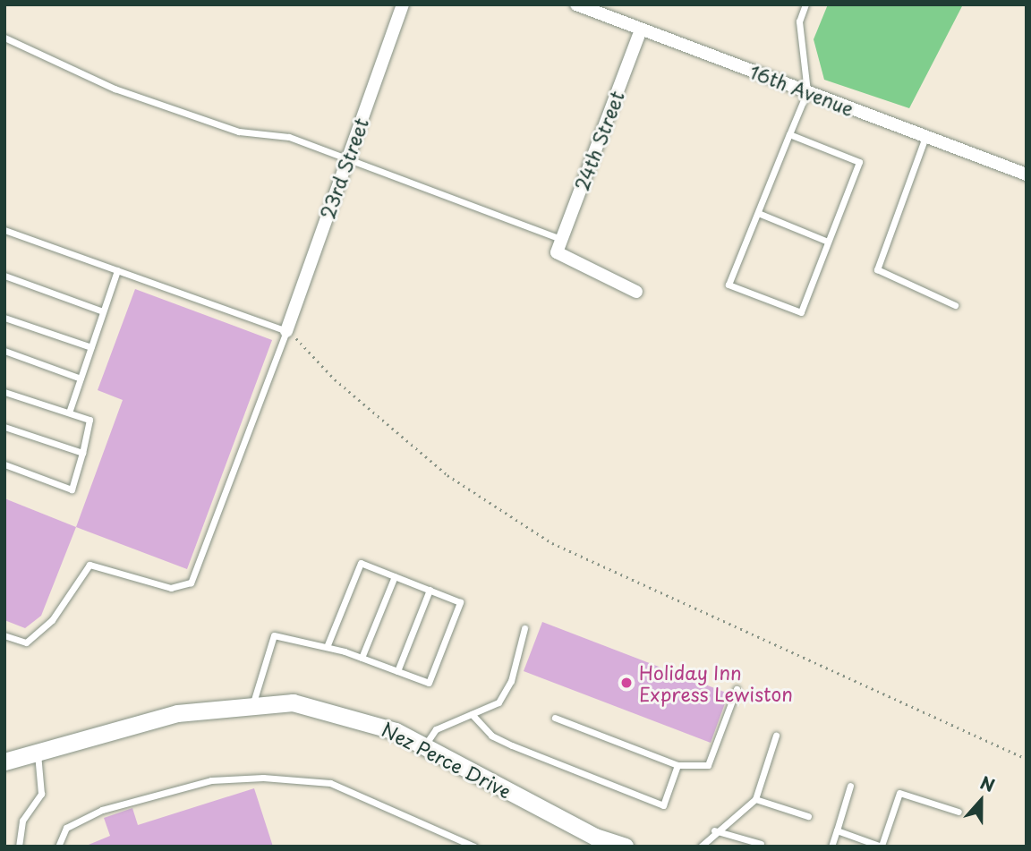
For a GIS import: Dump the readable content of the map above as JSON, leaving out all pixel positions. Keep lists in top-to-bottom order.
{
  "streets": {
    "street": [
      "16th Avenue",
      "24th Street",
      "23rd Street",
      "Nez Perce Drive"
    ]
  },
  "crossings": [
    ["16th Avenue", "24th Street"]
  ],
  "places": ["Holiday Inn Express Lewiston"],
  "north": "top"
}
